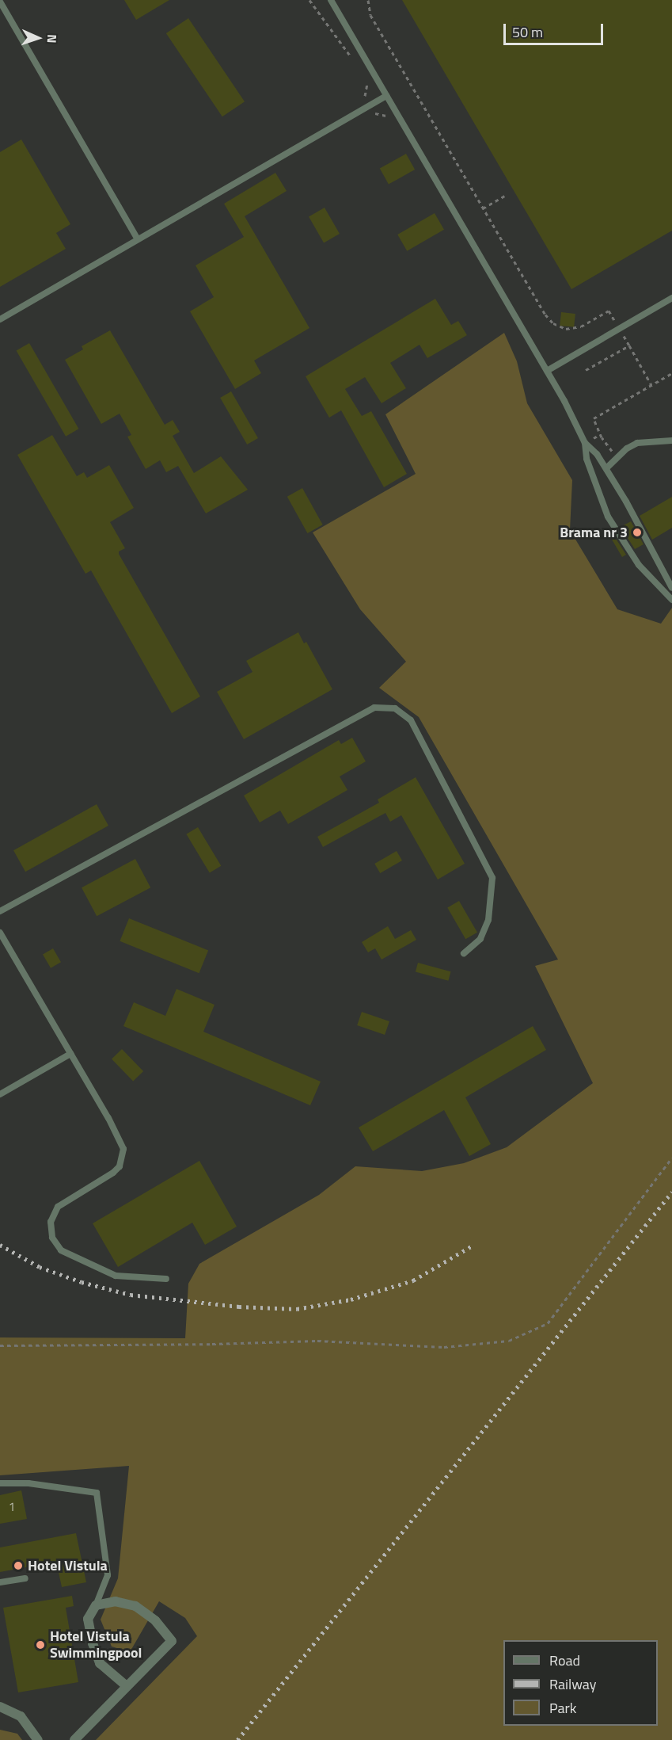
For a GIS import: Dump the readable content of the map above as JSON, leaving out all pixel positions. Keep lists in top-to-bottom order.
{
  "places": ["Brama nr 3", "Hotel Vistula", "Hotel Vistula Swimmingpool"],
  "house_numbers": ["1"],
  "legend": ["Road", "Railway", "Park"],
  "scale_bar": "50 m",
  "north": "right"
}
